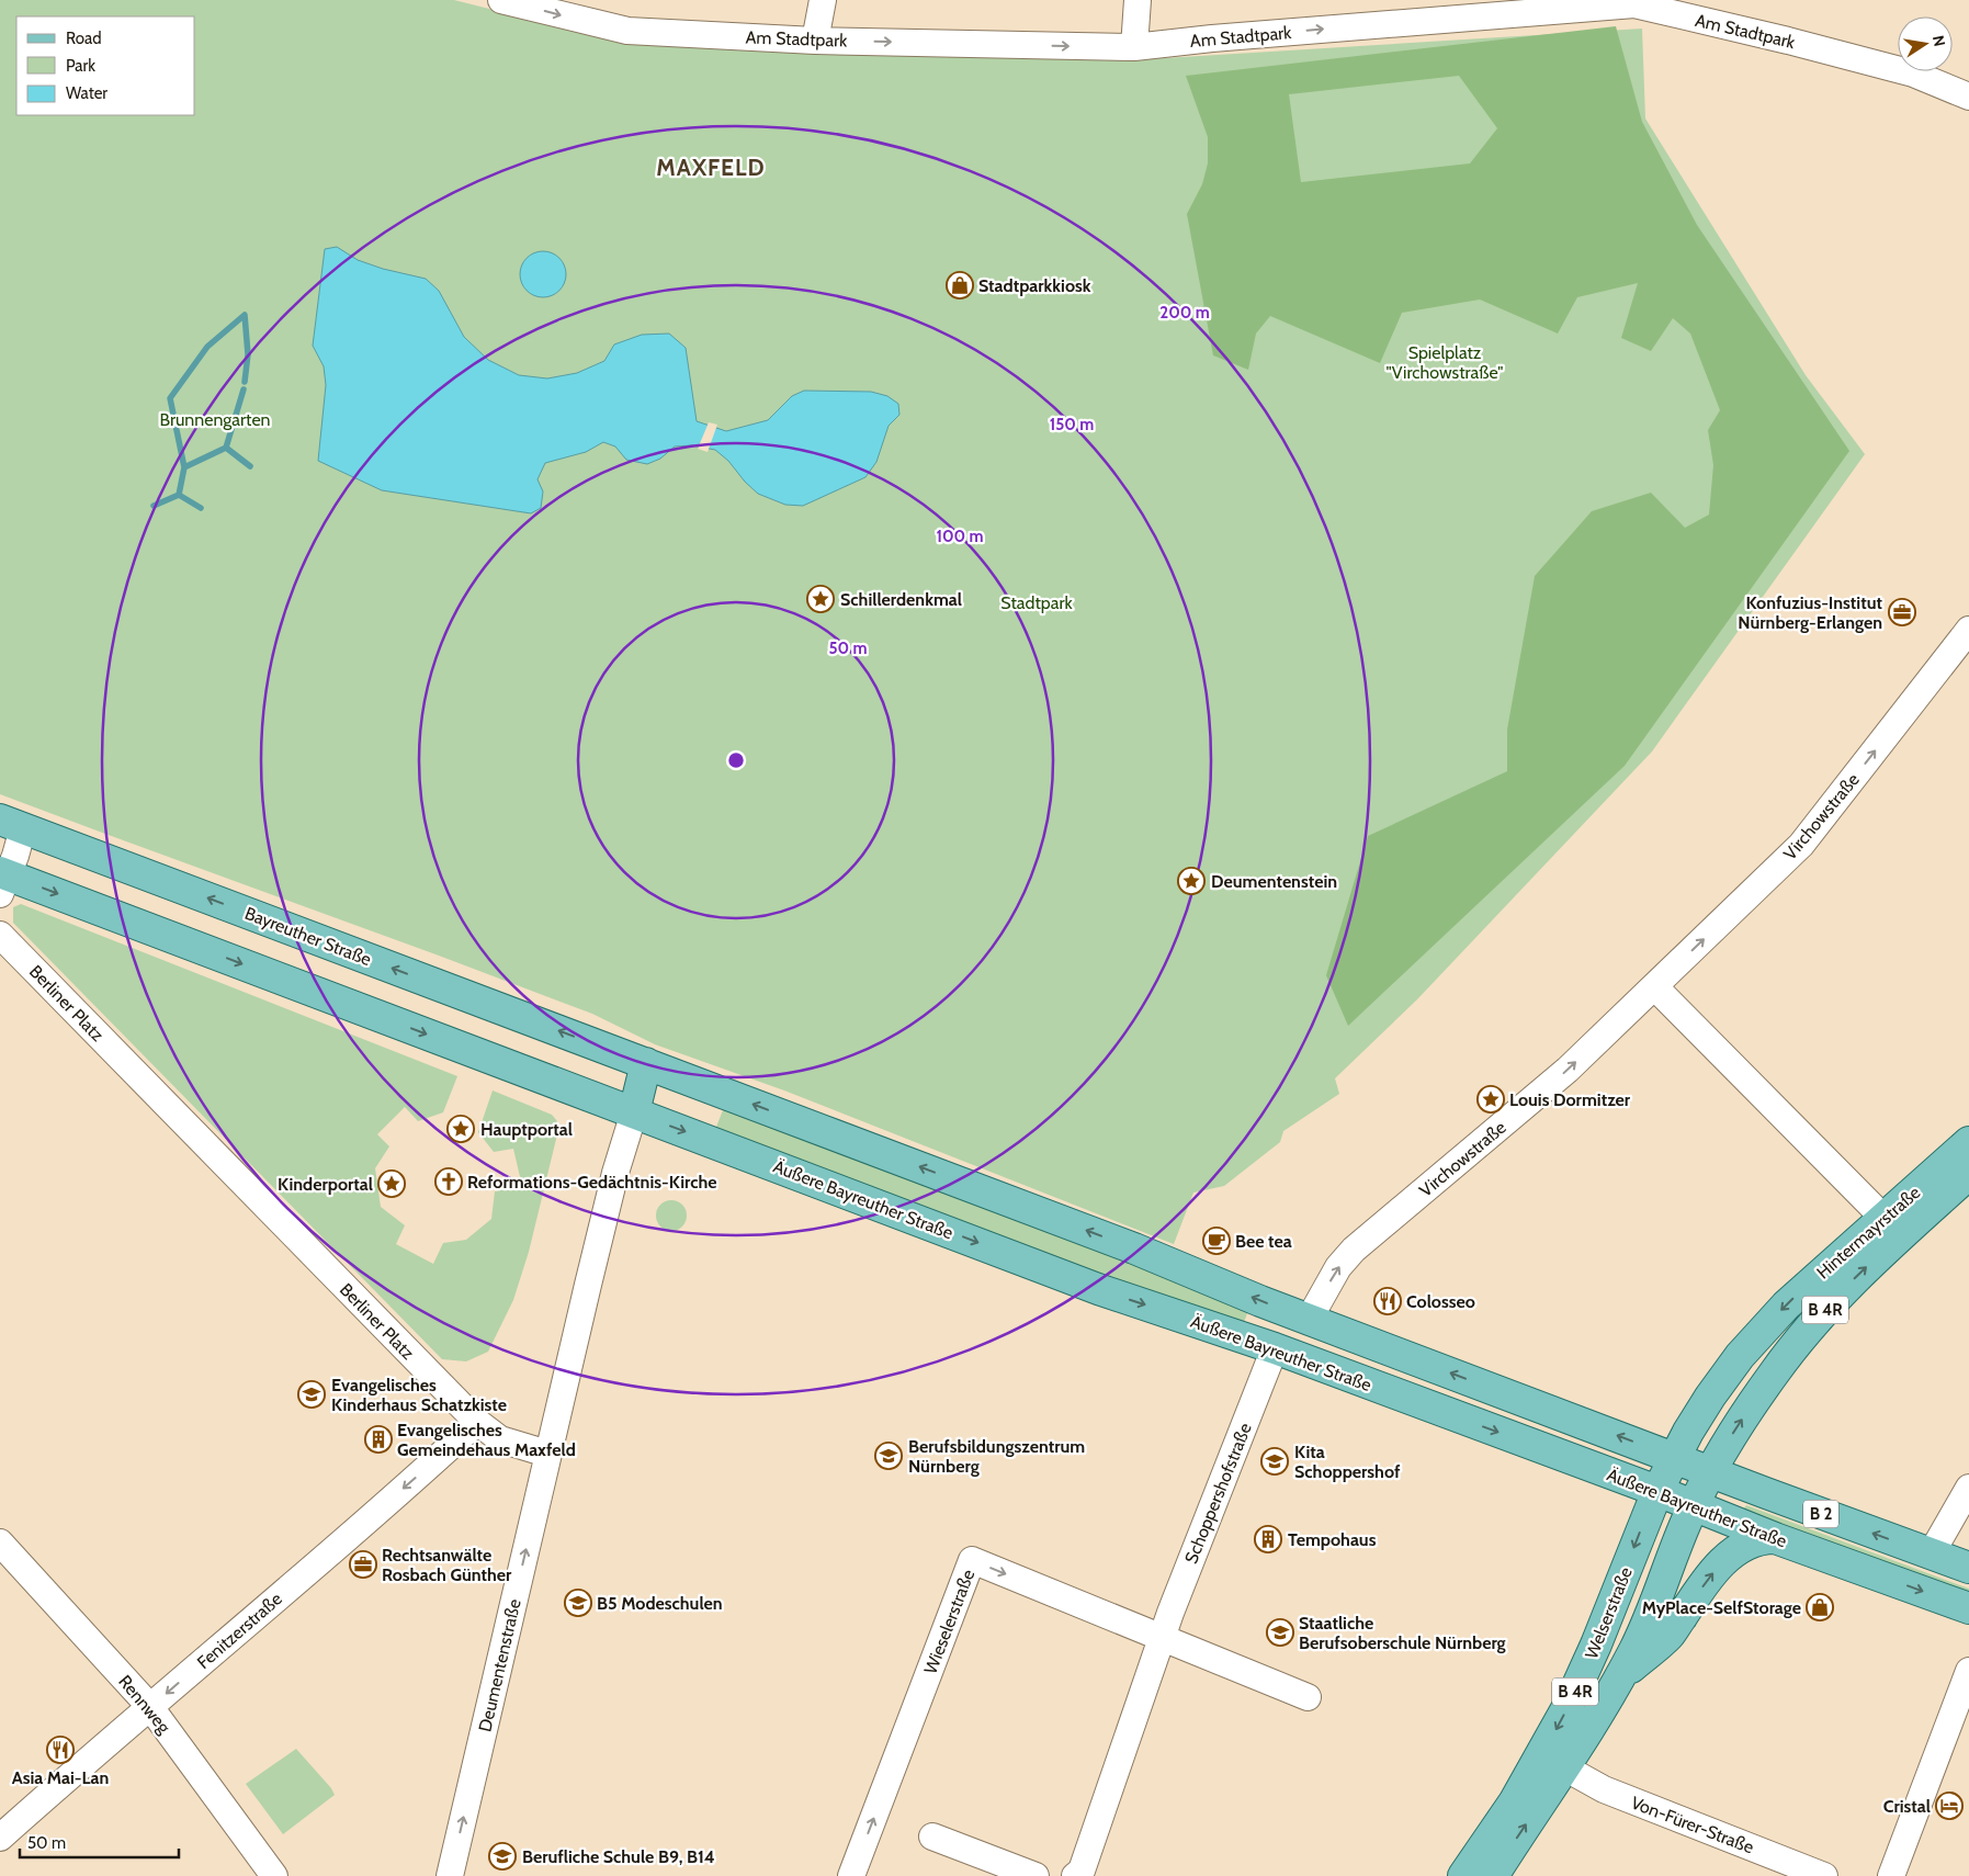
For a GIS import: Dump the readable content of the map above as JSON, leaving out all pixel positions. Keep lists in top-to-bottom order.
{
  "streets": {
    "main road": [
      "Bayreuther Straße",
      "Äußere Bayreuther Straße",
      "Hintermayrstraße",
      "B 4R",
      "B 2",
      "Welserstraße"
    ],
    "street": [
      "Am Stadtpark",
      "Virchowstraße",
      "Berliner Platz",
      "Schoppershofstraße",
      "Wieselerstraße",
      "Fenitzerstraße",
      "Deumentenstraße",
      "Rennweg",
      "Von-Fürer-Straße"
    ]
  },
  "crossings": [
    ["Berliner Platz", "Fenitzerstraße"],
    ["Berliner Platz", "Deumentenstraße"],
    ["Äußere Bayreuther Straße", "Hintermayrstraße"],
    ["Äußere Bayreuther Straße", "Schoppershofstraße"],
    ["Äußere Bayreuther Straße", "Welserstraße"],
    ["Hintermayrstraße", "B 2"],
    ["Hintermayrstraße", "Welserstraße"],
    ["Schoppershofstraße", "Wieselerstraße"],
    ["B 2", "Welserstraße"],
    ["Welserstraße", "Von-Fürer-Straße"],
    ["Fenitzerstraße", "Rennweg"]
  ],
  "one_way": [
    "Am Stadtpark",
    "Virchowstraße",
    "Bayreuther Straße",
    "Fenitzerstraße",
    "Deumentenstraße"
  ],
  "districts": ["MAXFELD"],
  "parks": ["Spielplatz \"Virchowstraße\"", "Brunnengarten", "Stadtpark"],
  "places": {
    "shop": ["Stadtparkkiosk", "MyPlace-SelfStorage"],
    "place": [
      "Schillerdenkmal",
      "Deumentenstein",
      "Louis Dormitzer",
      "Hauptportal",
      "Kinderportal"
    ],
    "office": ["Konfuzius-Institut Nürnberg-Erlangen", "Rechtsanwälte Rosbach Günther"],
    "church": ["Reformations-Gedächtnis-Kirche"],
    "cafe": ["Bee tea"],
    "restaurant": ["Colosseo", "Asia Mai-Lan"],
    "school or university": [
      "Evangelisches Kinderhaus Schatzkiste",
      "Berufsbildungszentrum Nürnberg",
      "Kita Schoppershof",
      "B5 Modeschulen",
      "Staatliche Berufsoberschule Nürnberg",
      "Berufliche Schule B9, B14"
    ],
    "building": ["Evangelisches Gemeindehaus Maxfeld", "Tempohaus"],
    "hotel": ["Cristal"]
  },
  "legend": ["Road", "Park", "Water"],
  "scale_bar": "50 m",
  "north": "right",
  "rings": [
    "200 m",
    "150 m",
    "100 m",
    "50 m"
  ]
}
